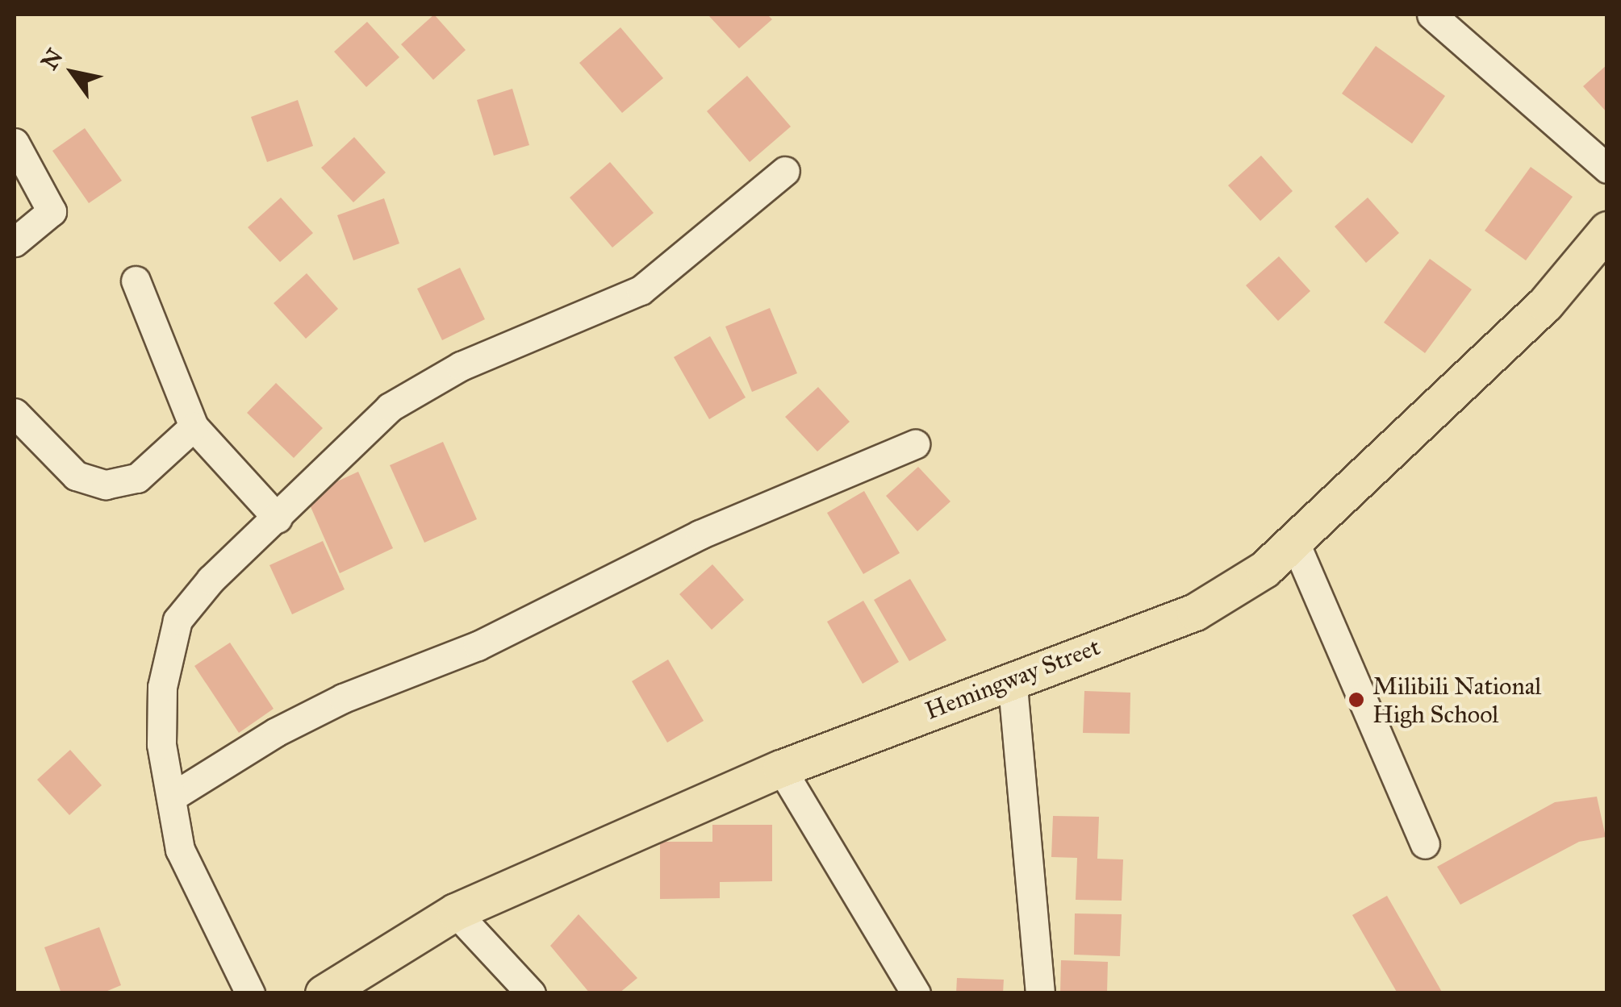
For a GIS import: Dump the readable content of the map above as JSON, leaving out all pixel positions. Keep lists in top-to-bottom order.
{
  "streets": {
    "main road": ["Hemingway Street"]
  },
  "places": ["Milibili National High School"],
  "north": "top left"
}
